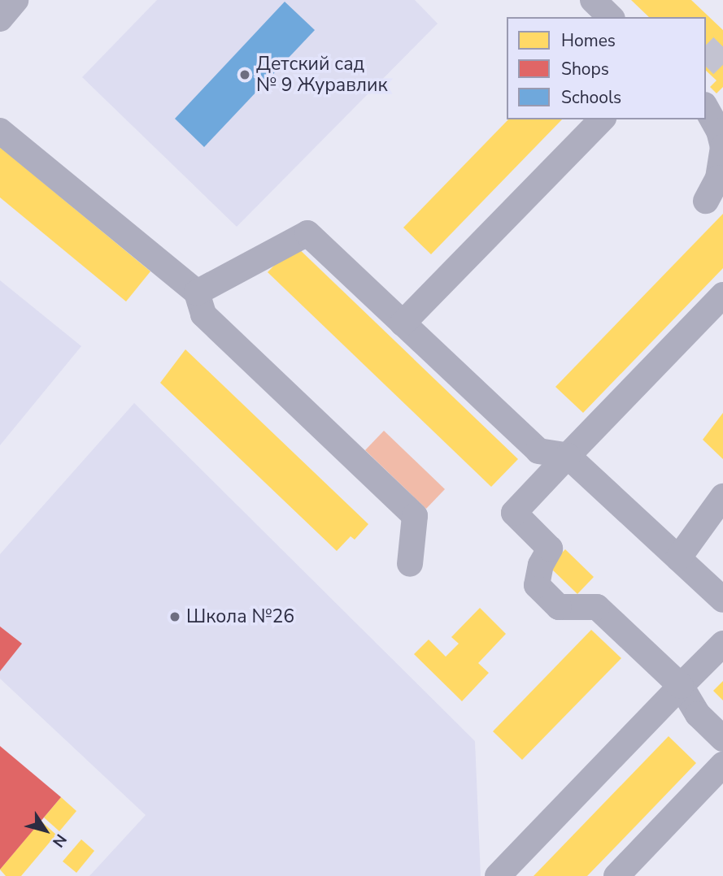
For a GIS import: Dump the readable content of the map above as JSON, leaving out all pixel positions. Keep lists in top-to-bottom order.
{
  "places": ["Детский сад № 9 Журавлик", "Школа №26"],
  "legend": ["Homes", "Shops", "Schools"],
  "north": "bottom right"
}
